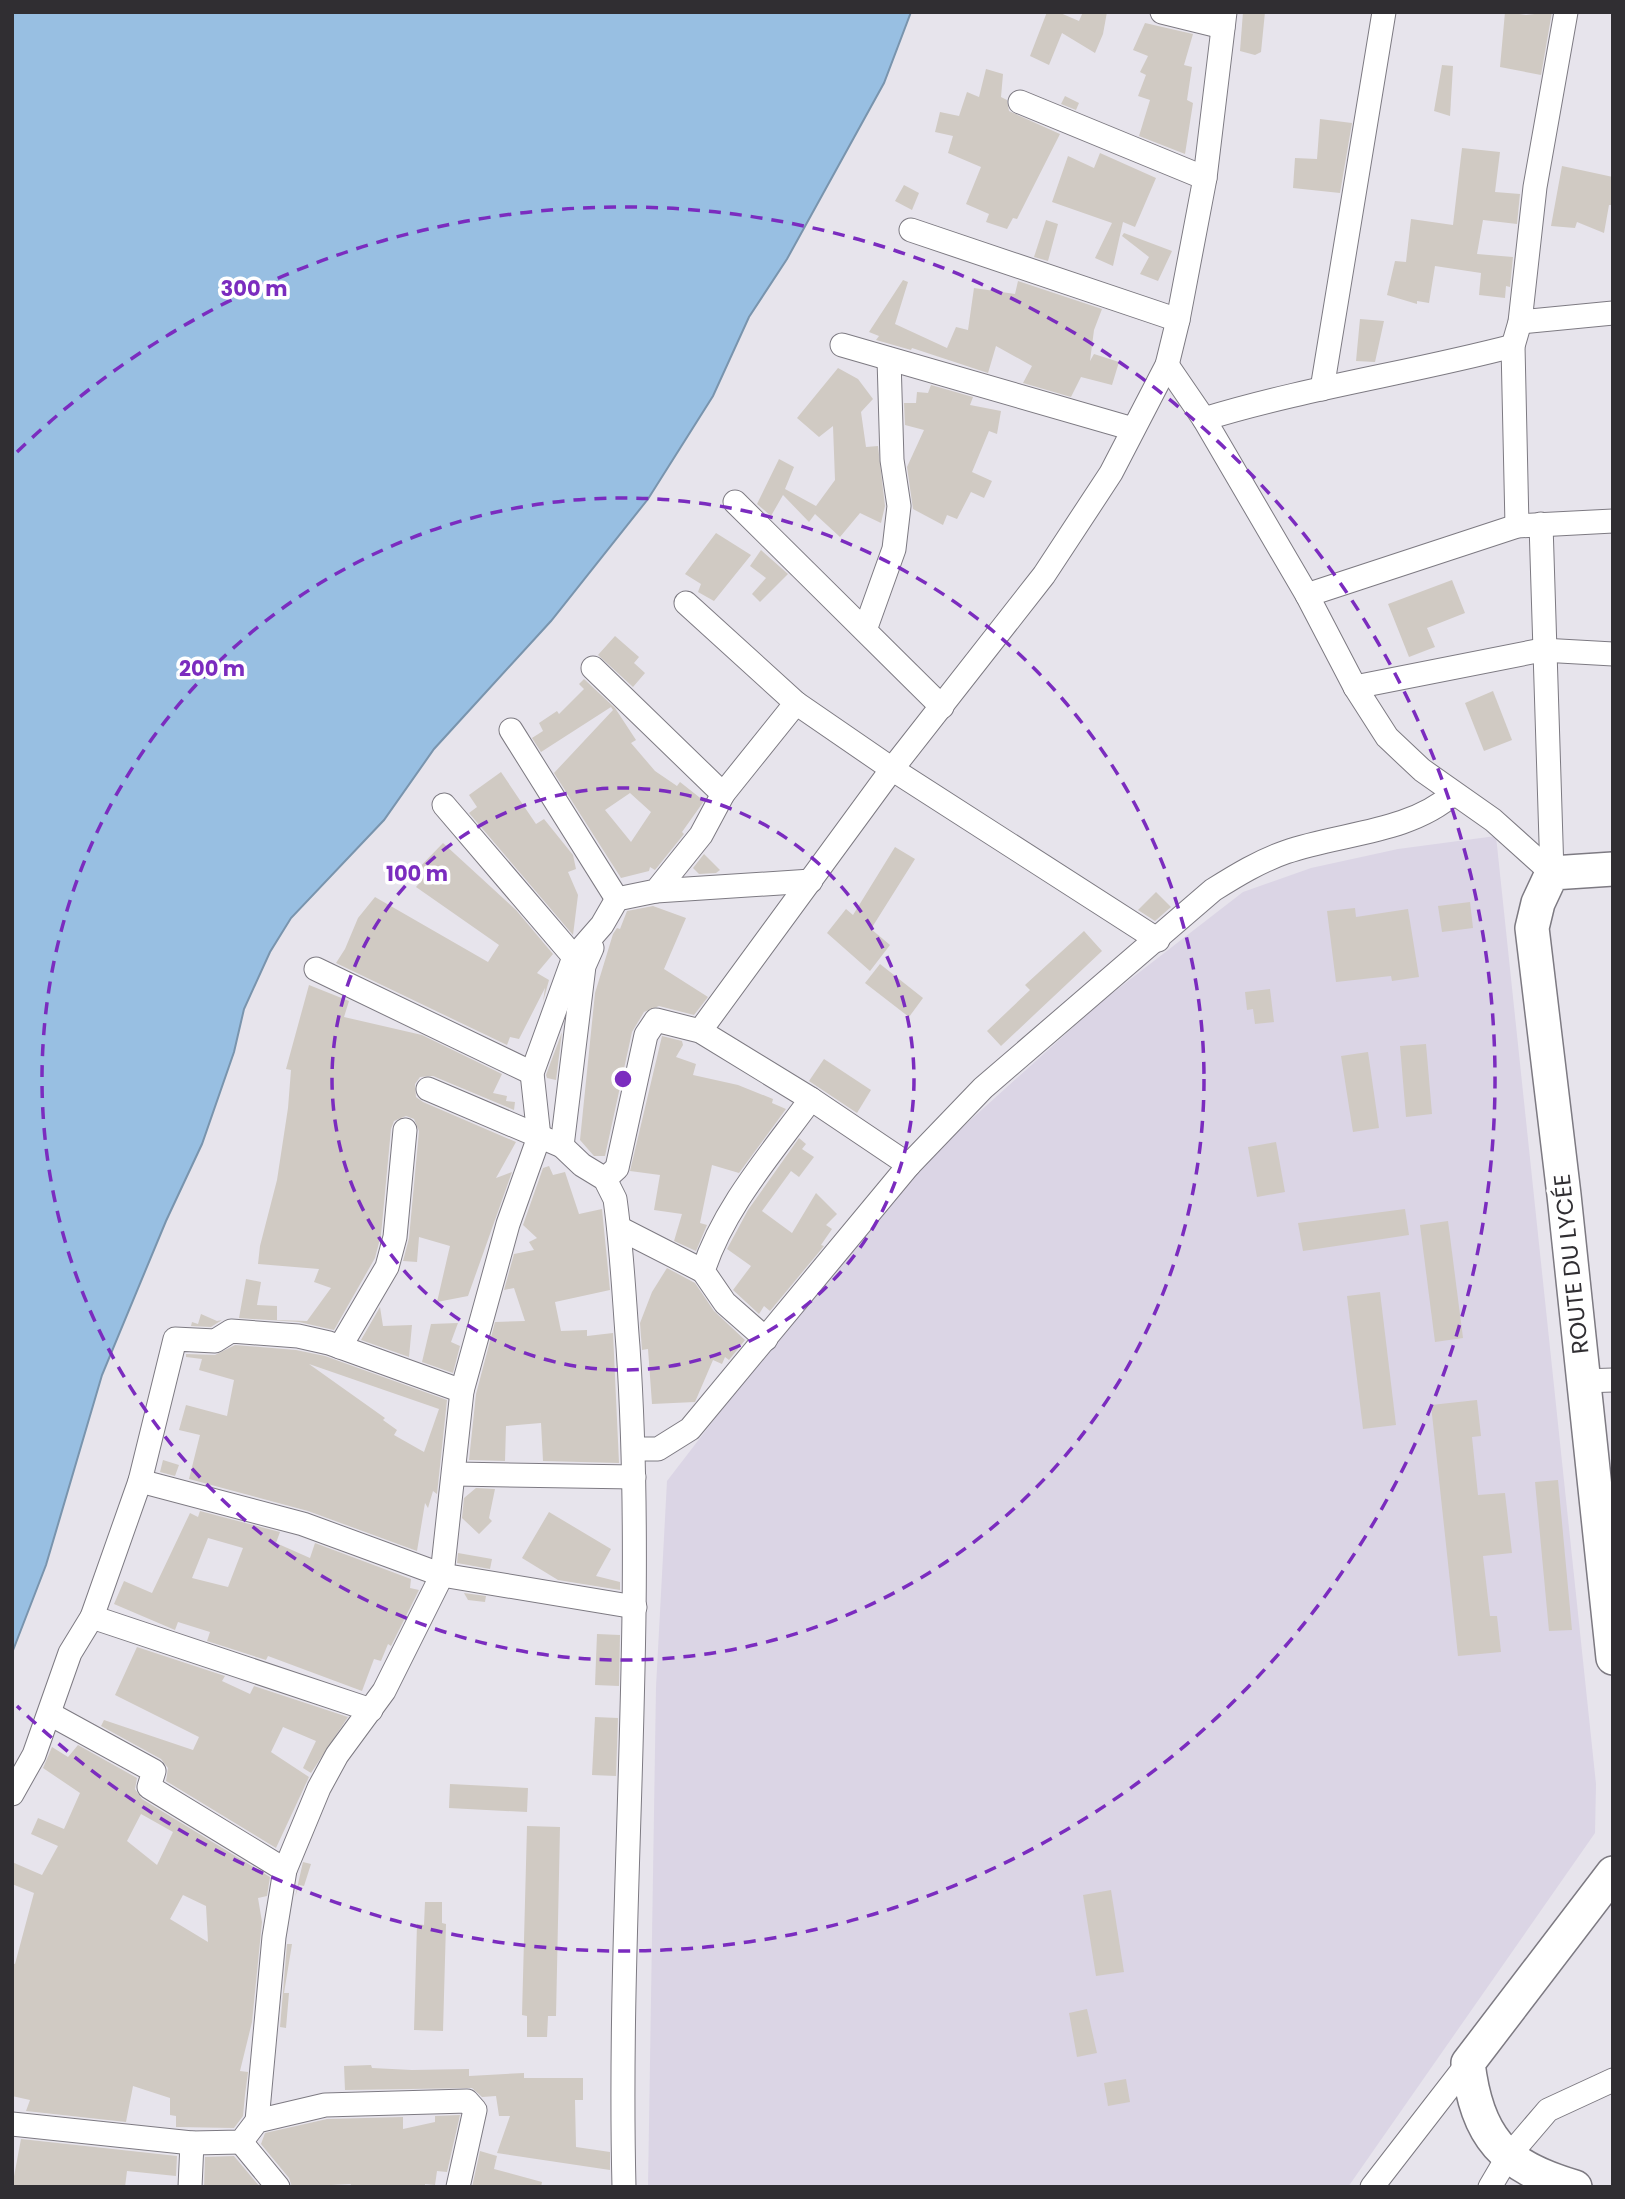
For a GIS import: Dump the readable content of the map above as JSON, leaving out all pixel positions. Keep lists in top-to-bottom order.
{
  "streets": {
    "main road": ["ROUTE DU LYCÉE"]
  },
  "rings": ["300 m", "200 m", "100 m"]
}
